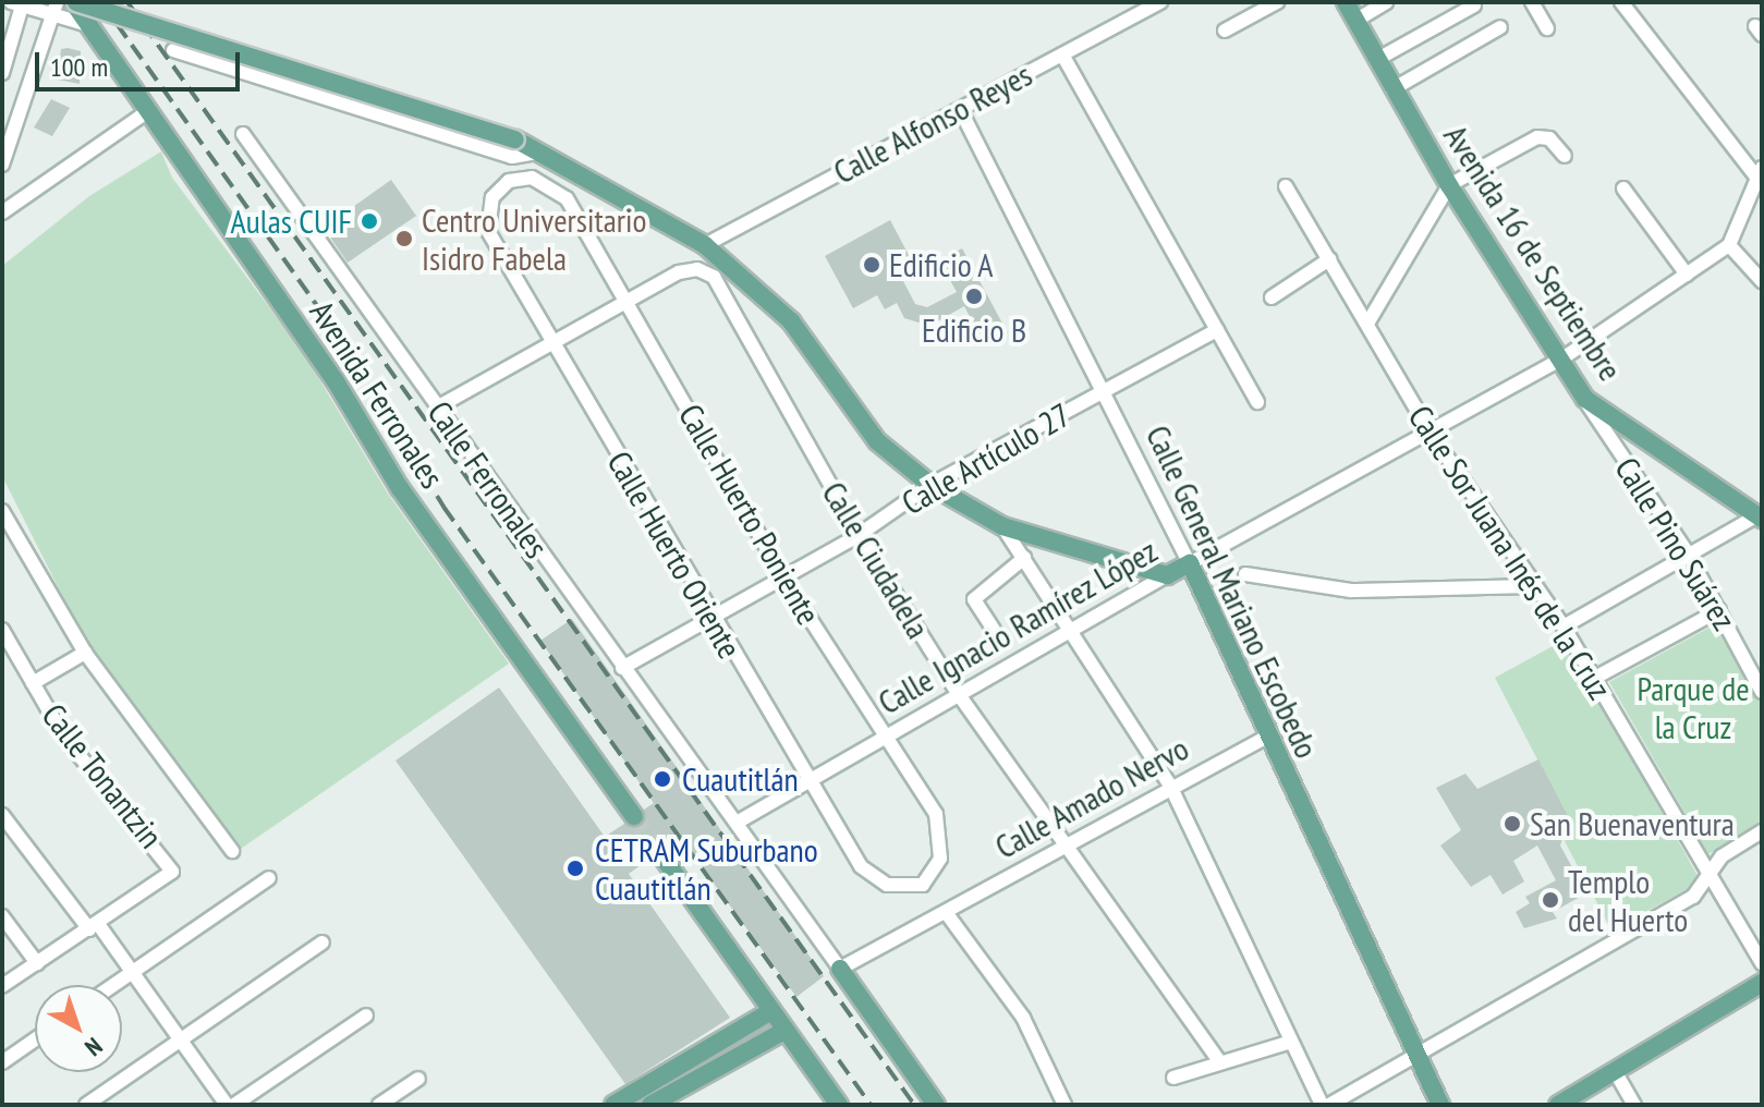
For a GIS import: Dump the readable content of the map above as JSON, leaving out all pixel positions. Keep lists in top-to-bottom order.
{
  "streets": {
    "main road": [
      "Avenida 16 de Septiembre",
      "Avenida Ferronales",
      "Calle General Mariano Escobedo",
      "Calle Ignacio Ramírez López"
    ],
    "street": [
      "Calle Alfonso Reyes",
      "Calle Artículo 27",
      "Calle Ferronales",
      "Calle Huerto Poniente",
      "Calle Pino Suárez",
      "Calle Sor Juana Inés de la Cruz",
      "Calle Huerto Oriente",
      "Calle Ciudadela",
      "Calle Tonantzin",
      "Calle Amado Nervo"
    ]
  },
  "crossings": [
    ["Calle Alfonso Reyes", "Calle General Mariano Escobedo"],
    ["Avenida 16 de Septiembre", "Calle Pino Suárez"],
    ["Avenida 16 de Septiembre", "Calle Ignacio Ramírez López"],
    ["Calle Artículo 27", "Calle Ferronales"],
    ["Calle Artículo 27", "Calle Huerto Poniente"],
    ["Calle Artículo 27", "Calle Huerto Oriente"],
    ["Calle Artículo 27", "Calle Ciudadela"],
    ["Calle Artículo 27", "Calle General Mariano Escobedo"],
    ["Calle Ferronales", "Calle Ignacio Ramírez López"],
    ["Calle Huerto Poniente", "Calle Huerto Oriente"],
    ["Calle Huerto Poniente", "Calle Ciudadela"],
    ["Calle Huerto Poniente", "Calle Ignacio Ramírez López"],
    ["Calle Sor Juana Inés de la Cruz", "Calle Ignacio Ramírez López"],
    ["Calle Huerto Oriente", "Calle Ignacio Ramírez López"],
    ["Calle Ciudadela", "Calle Ignacio Ramírez López"],
    ["Calle Ciudadela", "Calle Amado Nervo"],
    ["Calle General Mariano Escobedo", "Calle Ignacio Ramírez López"],
    ["Calle General Mariano Escobedo", "Calle Amado Nervo"]
  ],
  "parks": ["Parque de la Cruz"],
  "places": [
    "Aulas CUIF",
    "Centro Universitario Isidro Fabela",
    "Edificio A",
    "Edificio B",
    "Cuautitlán",
    "San Buenaventura",
    "CETRAM Suburbano Cuautitlán",
    "Templo del Huerto"
  ],
  "scale_bar": "100 m",
  "north": "bottom right"
}
